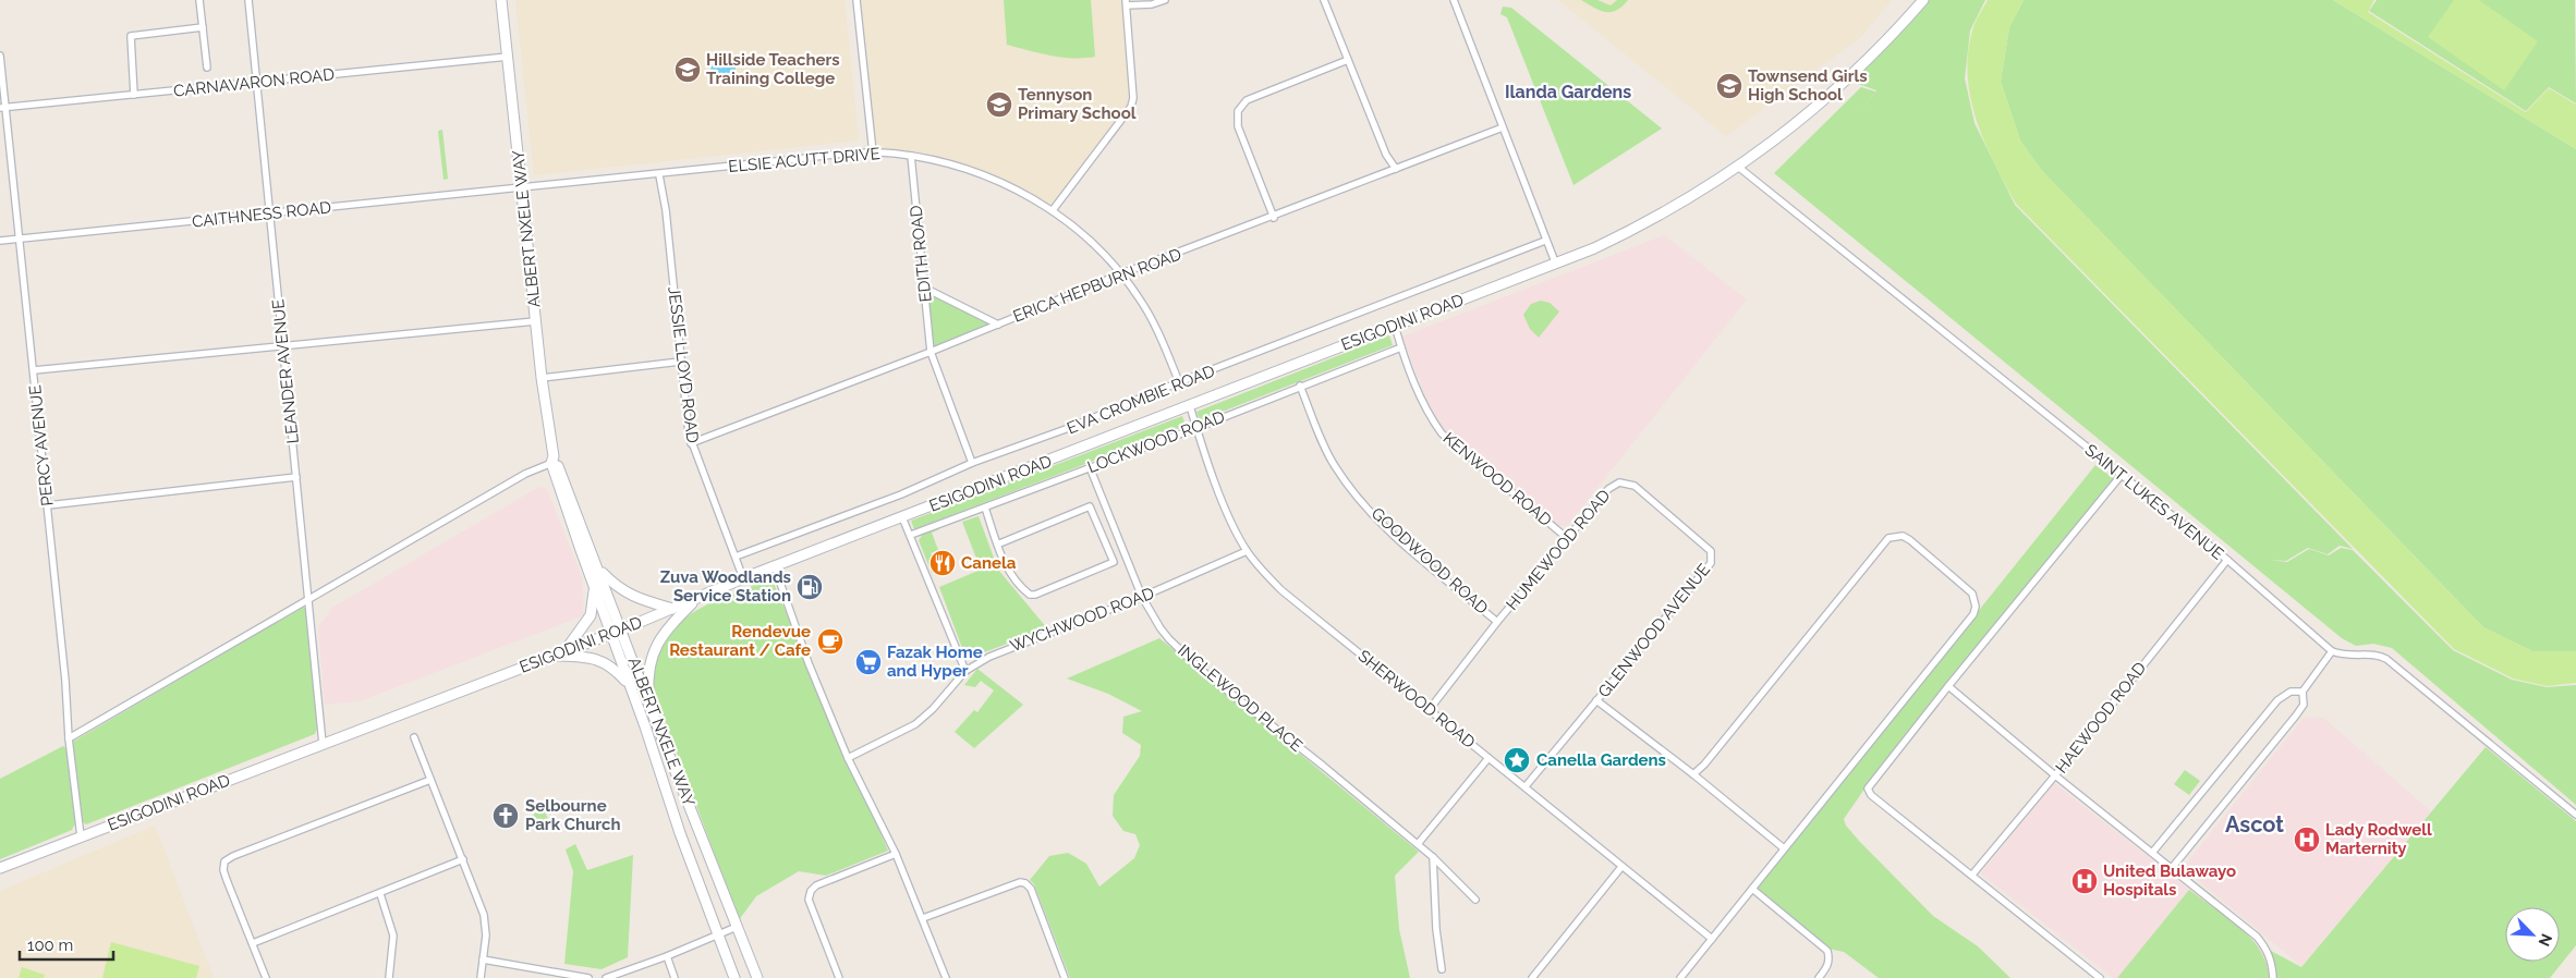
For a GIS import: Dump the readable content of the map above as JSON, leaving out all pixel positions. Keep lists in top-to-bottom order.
{
  "streets": {
    "main road": ["ALBERT NXELE WAY", "ESIGODINI ROAD"],
    "street": [
      "CARNAVARON ROAD",
      "ELSIE ACUTT DRIVE",
      "CAITHNESS ROAD",
      "EDITH ROAD",
      "ERICA HEPBURN ROAD",
      "JESSIE LLOYD ROAD",
      "LEANDER AVENUE",
      "EVA CROMBIE ROAD",
      "LOCKWOOD ROAD",
      "PERCY AVENUE",
      "KENWOOD ROAD",
      "SAINT LUKES AVENUE",
      "HUMEWOOD ROAD",
      "GOODWOOD ROAD",
      "WYCHWOOD ROAD",
      "GLENWOOD AVENUE",
      "INGLEWOOD PLACE",
      "SHERWOOD ROAD",
      "HAEWOOD ROAD"
    ]
  },
  "crossings": [
    ["CARNAVARON ROAD", "ALBERT NXELE WAY"],
    ["CARNAVARON ROAD", "LEANDER AVENUE"],
    ["CARNAVARON ROAD", "PERCY AVENUE"],
    ["ELSIE ACUTT DRIVE", "CAITHNESS ROAD"],
    ["ELSIE ACUTT DRIVE", "ALBERT NXELE WAY"],
    ["ELSIE ACUTT DRIVE", "EDITH ROAD"],
    ["ELSIE ACUTT DRIVE", "ERICA HEPBURN ROAD"],
    ["ELSIE ACUTT DRIVE", "JESSIE LLOYD ROAD"],
    ["ELSIE ACUTT DRIVE", "EVA CROMBIE ROAD"],
    ["CAITHNESS ROAD", "ALBERT NXELE WAY"],
    ["CAITHNESS ROAD", "LEANDER AVENUE"],
    ["CAITHNESS ROAD", "PERCY AVENUE"],
    ["ALBERT NXELE WAY", "ESIGODINI ROAD"],
    ["EDITH ROAD", "ERICA HEPBURN ROAD"],
    ["EDITH ROAD", "EVA CROMBIE ROAD"],
    ["ERICA HEPBURN ROAD", "JESSIE LLOYD ROAD"],
    ["ESIGODINI ROAD", "JESSIE LLOYD ROAD"],
    ["ESIGODINI ROAD", "LEANDER AVENUE"],
    ["ESIGODINI ROAD", "PERCY AVENUE"],
    ["ESIGODINI ROAD", "KENWOOD ROAD"],
    ["ESIGODINI ROAD", "SAINT LUKES AVENUE"],
    ["ESIGODINI ROAD", "SHERWOOD ROAD"],
    ["JESSIE LLOYD ROAD", "EVA CROMBIE ROAD"],
    ["LOCKWOOD ROAD", "KENWOOD ROAD"],
    ["LOCKWOOD ROAD", "GOODWOOD ROAD"],
    ["LOCKWOOD ROAD", "INGLEWOOD PLACE"],
    ["LOCKWOOD ROAD", "SHERWOOD ROAD"],
    ["KENWOOD ROAD", "HUMEWOOD ROAD"],
    ["SAINT LUKES AVENUE", "HAEWOOD ROAD"],
    ["HUMEWOOD ROAD", "GOODWOOD ROAD"],
    ["HUMEWOOD ROAD", "GLENWOOD AVENUE"],
    ["HUMEWOOD ROAD", "SHERWOOD ROAD"],
    ["WYCHWOOD ROAD", "INGLEWOOD PLACE"],
    ["WYCHWOOD ROAD", "SHERWOOD ROAD"],
    ["GLENWOOD AVENUE", "SHERWOOD ROAD"]
  ],
  "districts": ["Ilanda Gardens", "Ascot"],
  "places": {
    "school or university": ["Hillside Teachers Training College", "Townsend Girls High School", "Tennyson Primary School"],
    "restaurant": ["Canela"],
    "fuel station": ["Zuva Woodlands Service Station"],
    "cafe": ["Rendevue Restaurant / Cafe"],
    "supermarket": ["Fazak Home and Hyper"],
    "place": ["Canella Gardens"],
    "church": ["Selbourne Park Church"],
    "hospital": ["Lady Rodwell Marternity", "United Bulawayo Hospitals"]
  },
  "scale_bar": "100 m",
  "north": "bottom right"
}
